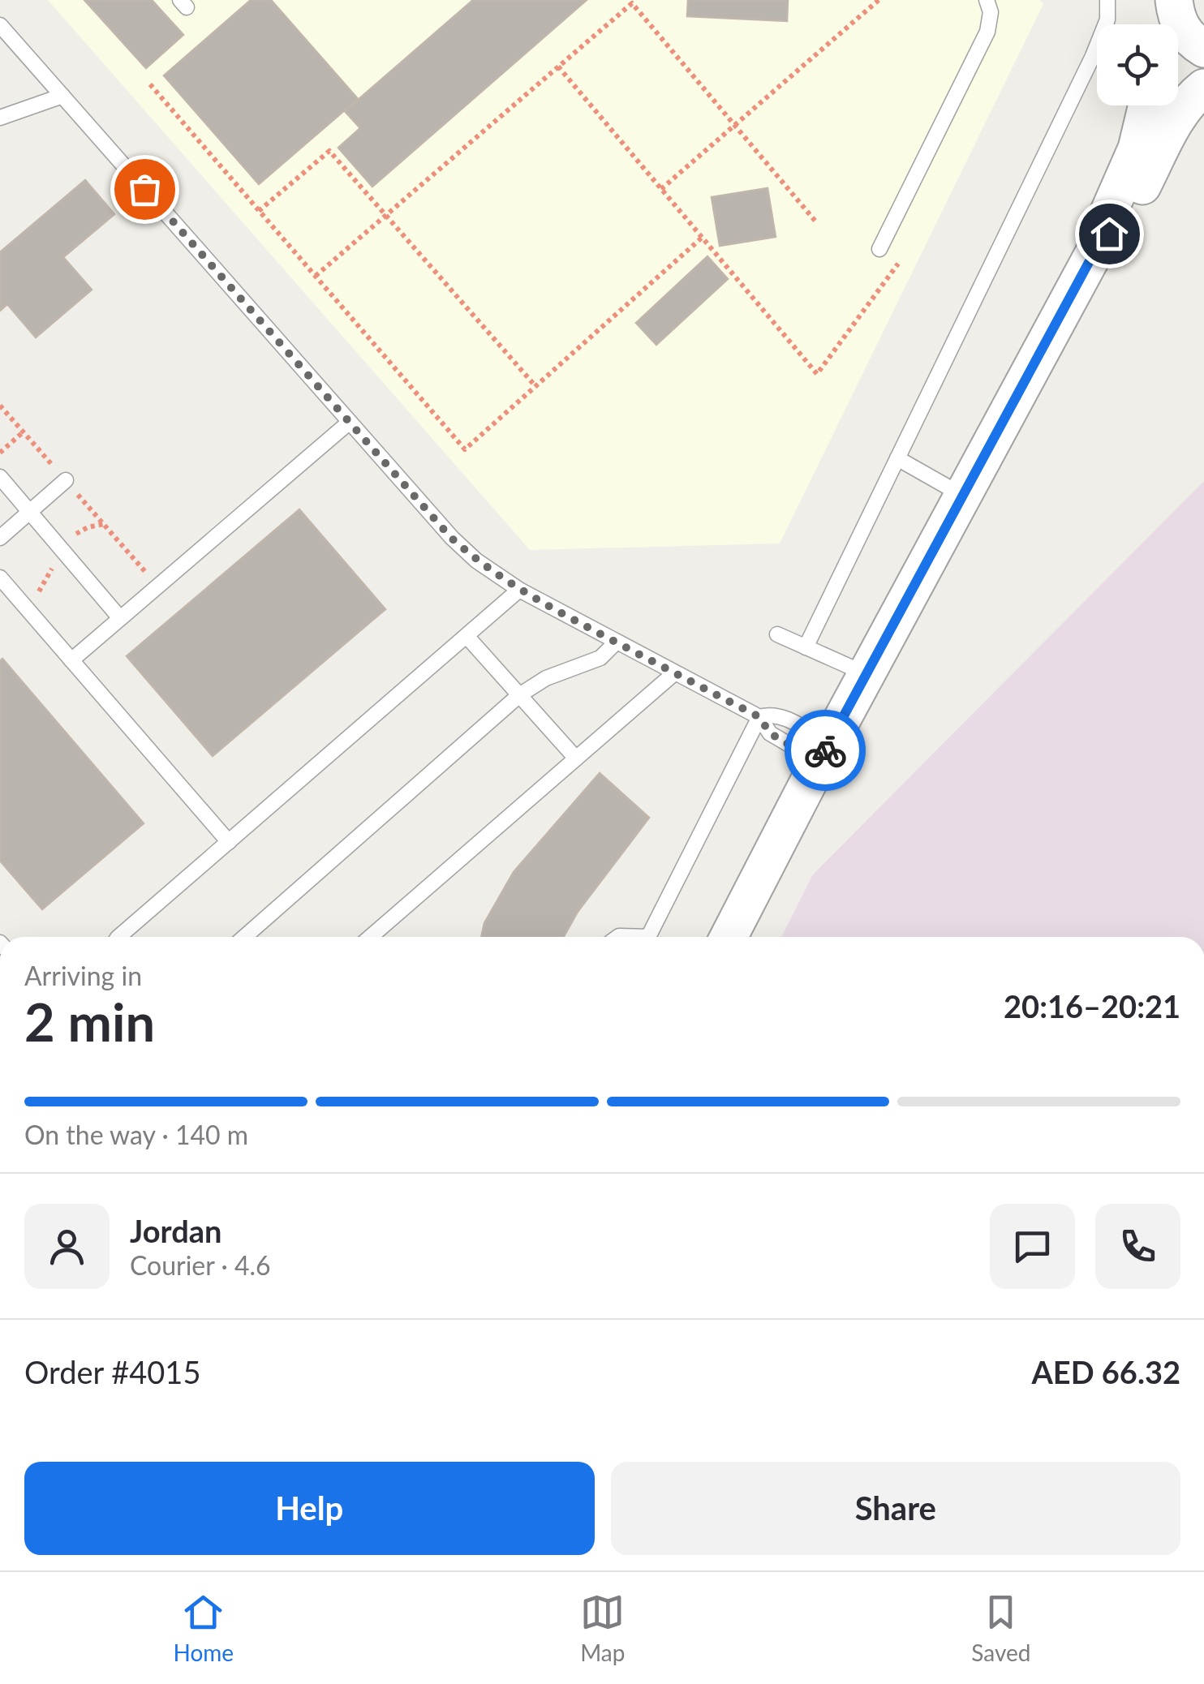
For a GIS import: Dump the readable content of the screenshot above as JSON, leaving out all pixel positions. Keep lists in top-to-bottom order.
{
  "page": {
    "heading": ["2 min", "Arriving in", "20:16–20:21"],
    "panel": [
      "Jordan",
      "Courier · 4.6",
      "Order #4015",
      "AED 66.32"
    ],
    "bar": "On the way · 140 m",
    "buttons": ["Help", "Share"],
    "tabs": ["Home", "Map", "Saved"]
  }
}
